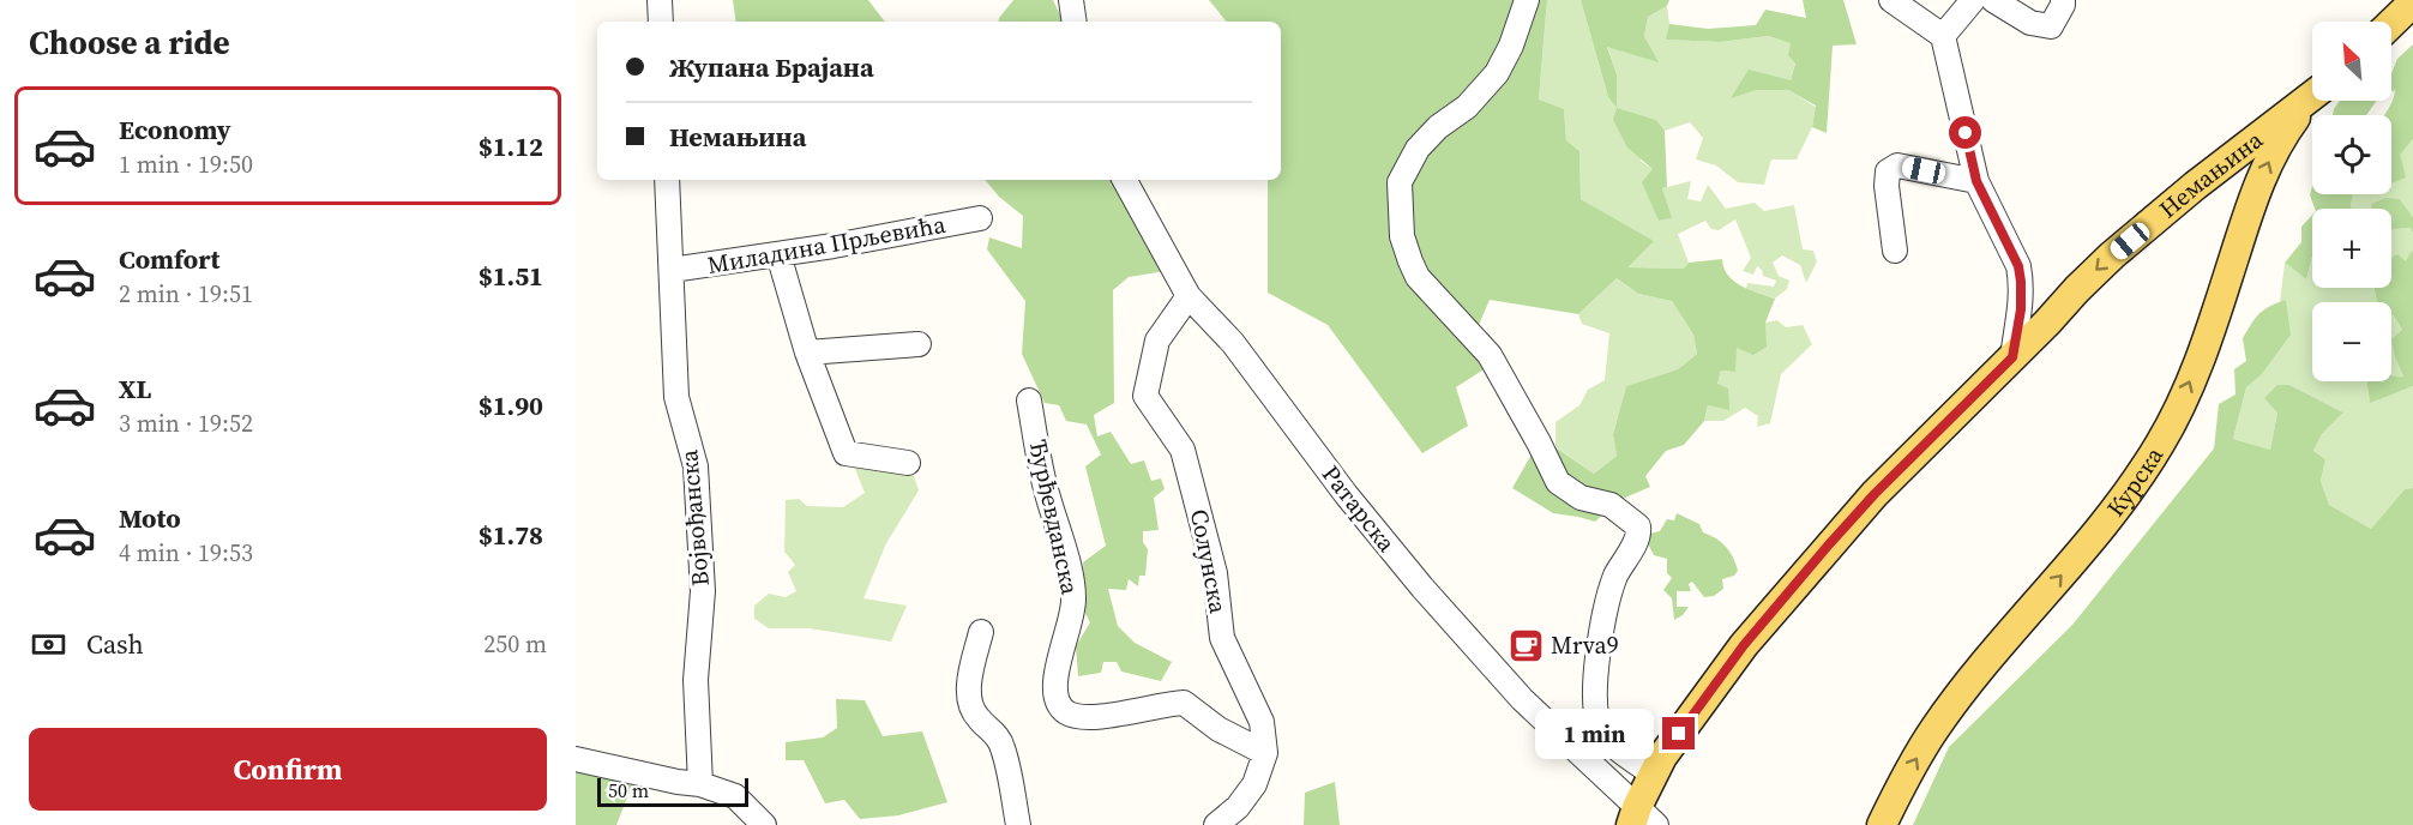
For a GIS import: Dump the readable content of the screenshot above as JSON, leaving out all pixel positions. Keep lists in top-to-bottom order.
{
  "streets": {
    "main road": ["Немањина", "Курска"],
    "street": [
      "Миладина Прљевића",
      "Ратарска",
      "Ђурђевданска",
      "Војвођанска",
      "Солунска"
    ]
  },
  "crossings": [
    ["Немањина", "Ратарска"],
    ["Миладина Прљевића", "Војвођанска"],
    ["Ратарска", "Солунска"],
    ["Ђурђевданска", "Солунска"]
  ],
  "one_way": ["Курска"],
  "places": {
    "cafe": ["Mrva9"]
  },
  "scale_bar": "50 m",
  "north": "top left",
  "page": {
    "heading": "Choose a ride",
    "map_buttons": ["+", "−"],
    "banner": ["Жупана Брајана", "Немањина"],
    "list": [
      {
        "name": "Economy",
        "note": "1 min · 19:50",
        "value": "$1.12"
      },
      {
        "name": "Comfort",
        "note": "2 min · 19:51",
        "value": "$1.51"
      },
      {
        "name": "XL",
        "note": "3 min · 19:52",
        "value": "$1.90"
      },
      {
        "name": "Moto",
        "note": "4 min · 19:53",
        "value": "$1.78"
      }
    ],
    "pay": ["Cash", "250 m"],
    "bubble": "1 min",
    "buttons": "Confirm",
    "scale": "50 m"
  }
}
